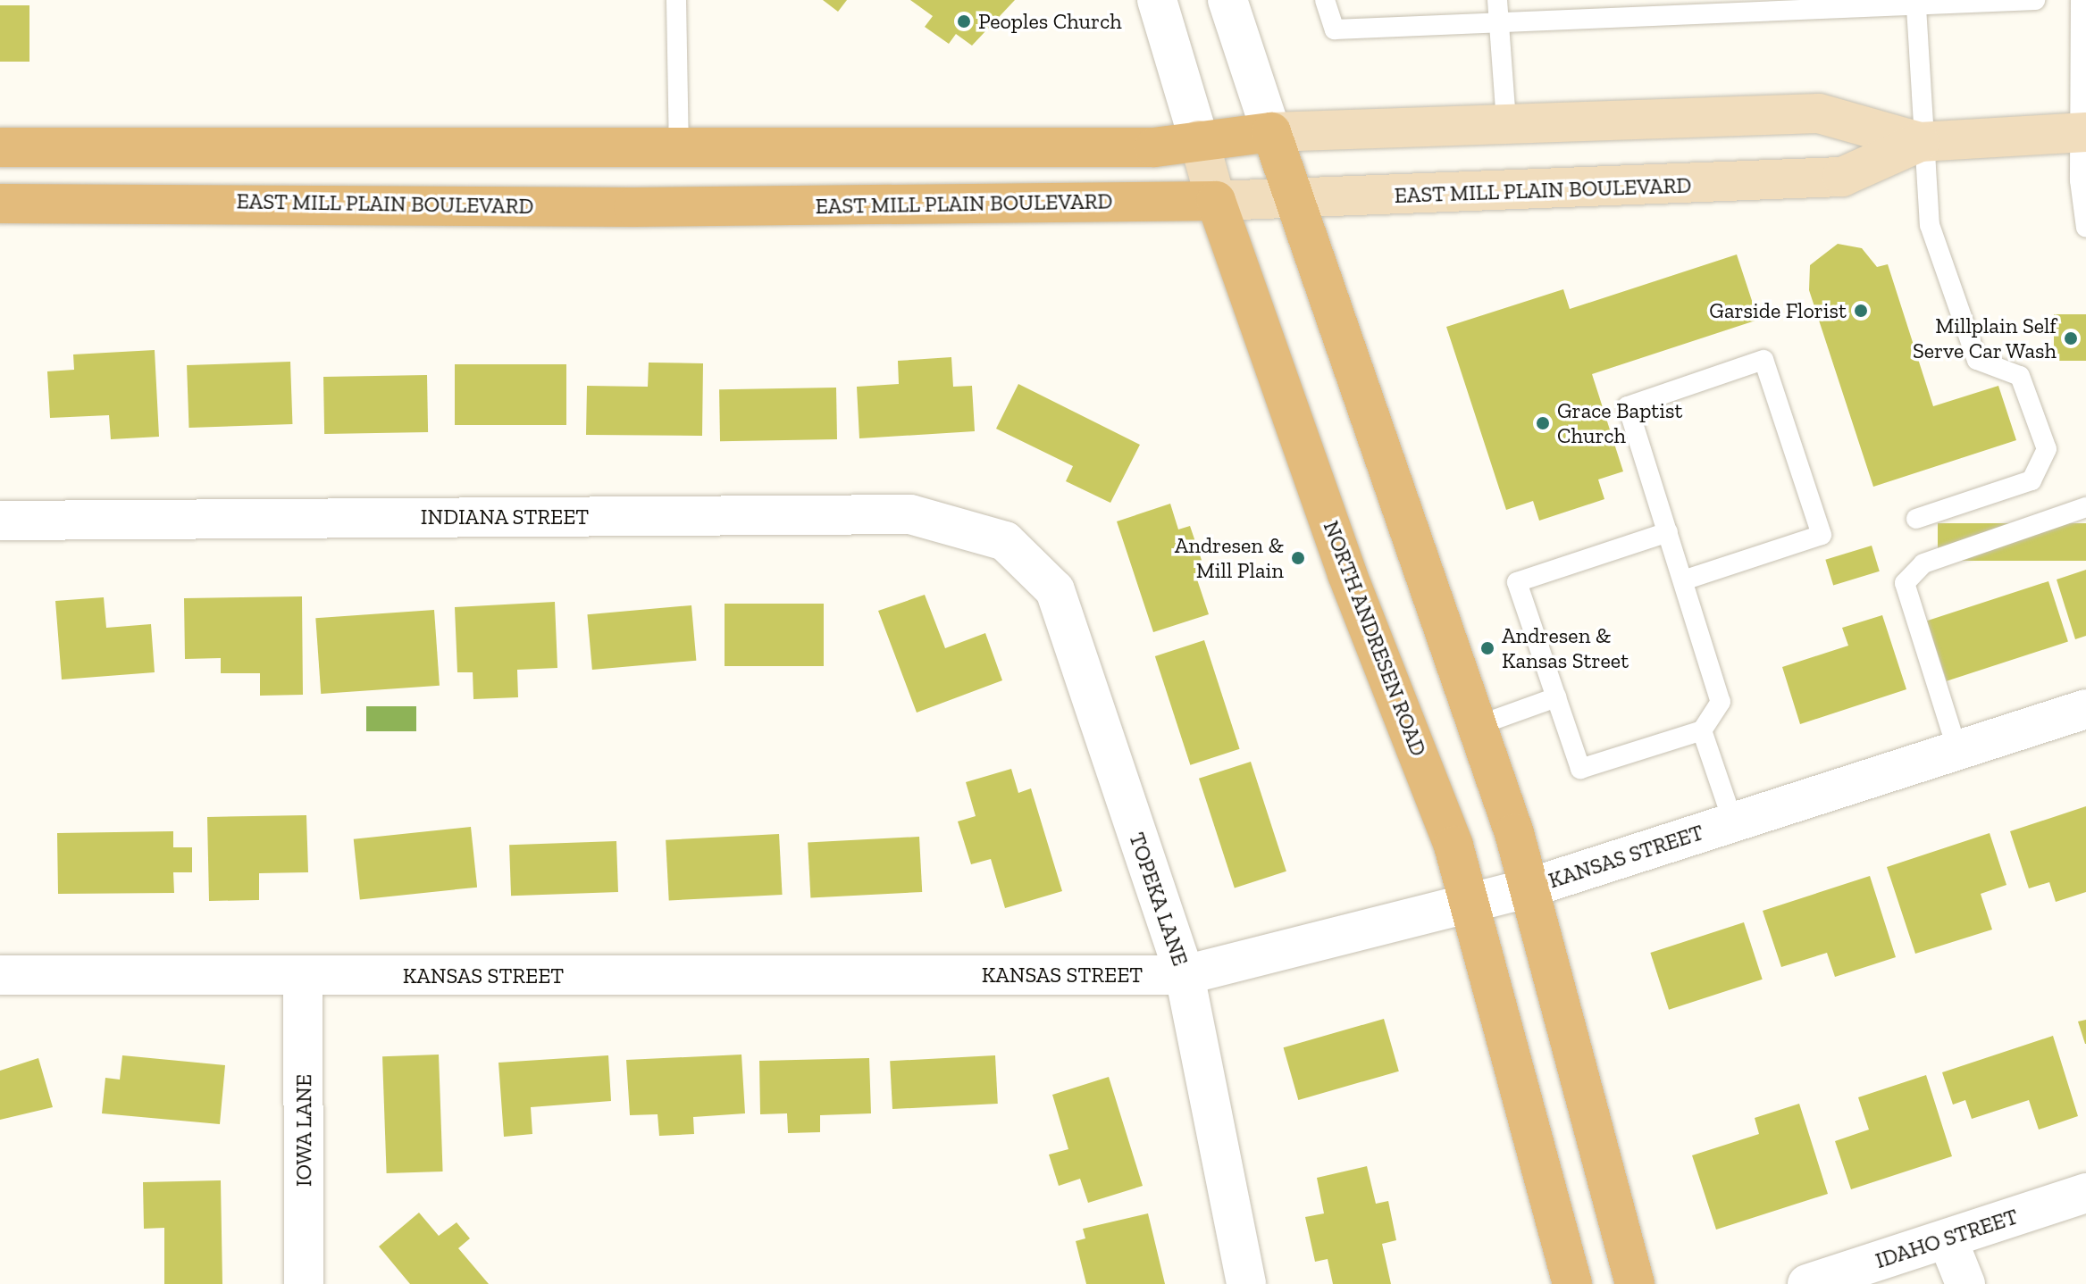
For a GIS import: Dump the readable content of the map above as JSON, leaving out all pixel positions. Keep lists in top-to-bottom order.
{
  "streets": {
    "main road": ["EAST MILL PLAIN BOULEVARD", "NORTH ANDRESEN ROAD"],
    "street": [
      "INDIANA STREET",
      "KANSAS STREET",
      "TOPEKA LANE",
      "IOWA LANE",
      "IDAHO STREET"
    ]
  },
  "crossings": [
    ["EAST MILL PLAIN BOULEVARD", "NORTH ANDRESEN ROAD"],
    ["INDIANA STREET", "TOPEKA LANE"],
    ["NORTH ANDRESEN ROAD", "KANSAS STREET"],
    ["KANSAS STREET", "TOPEKA LANE"],
    ["KANSAS STREET", "IOWA LANE"]
  ],
  "places": [
    "Peoples Church",
    "Garside Florist",
    "Millplain Self Serve Car Wash",
    "Grace Baptist Church",
    "Andresen & Mill Plain",
    "Andresen & Kansas Street"
  ]
}
